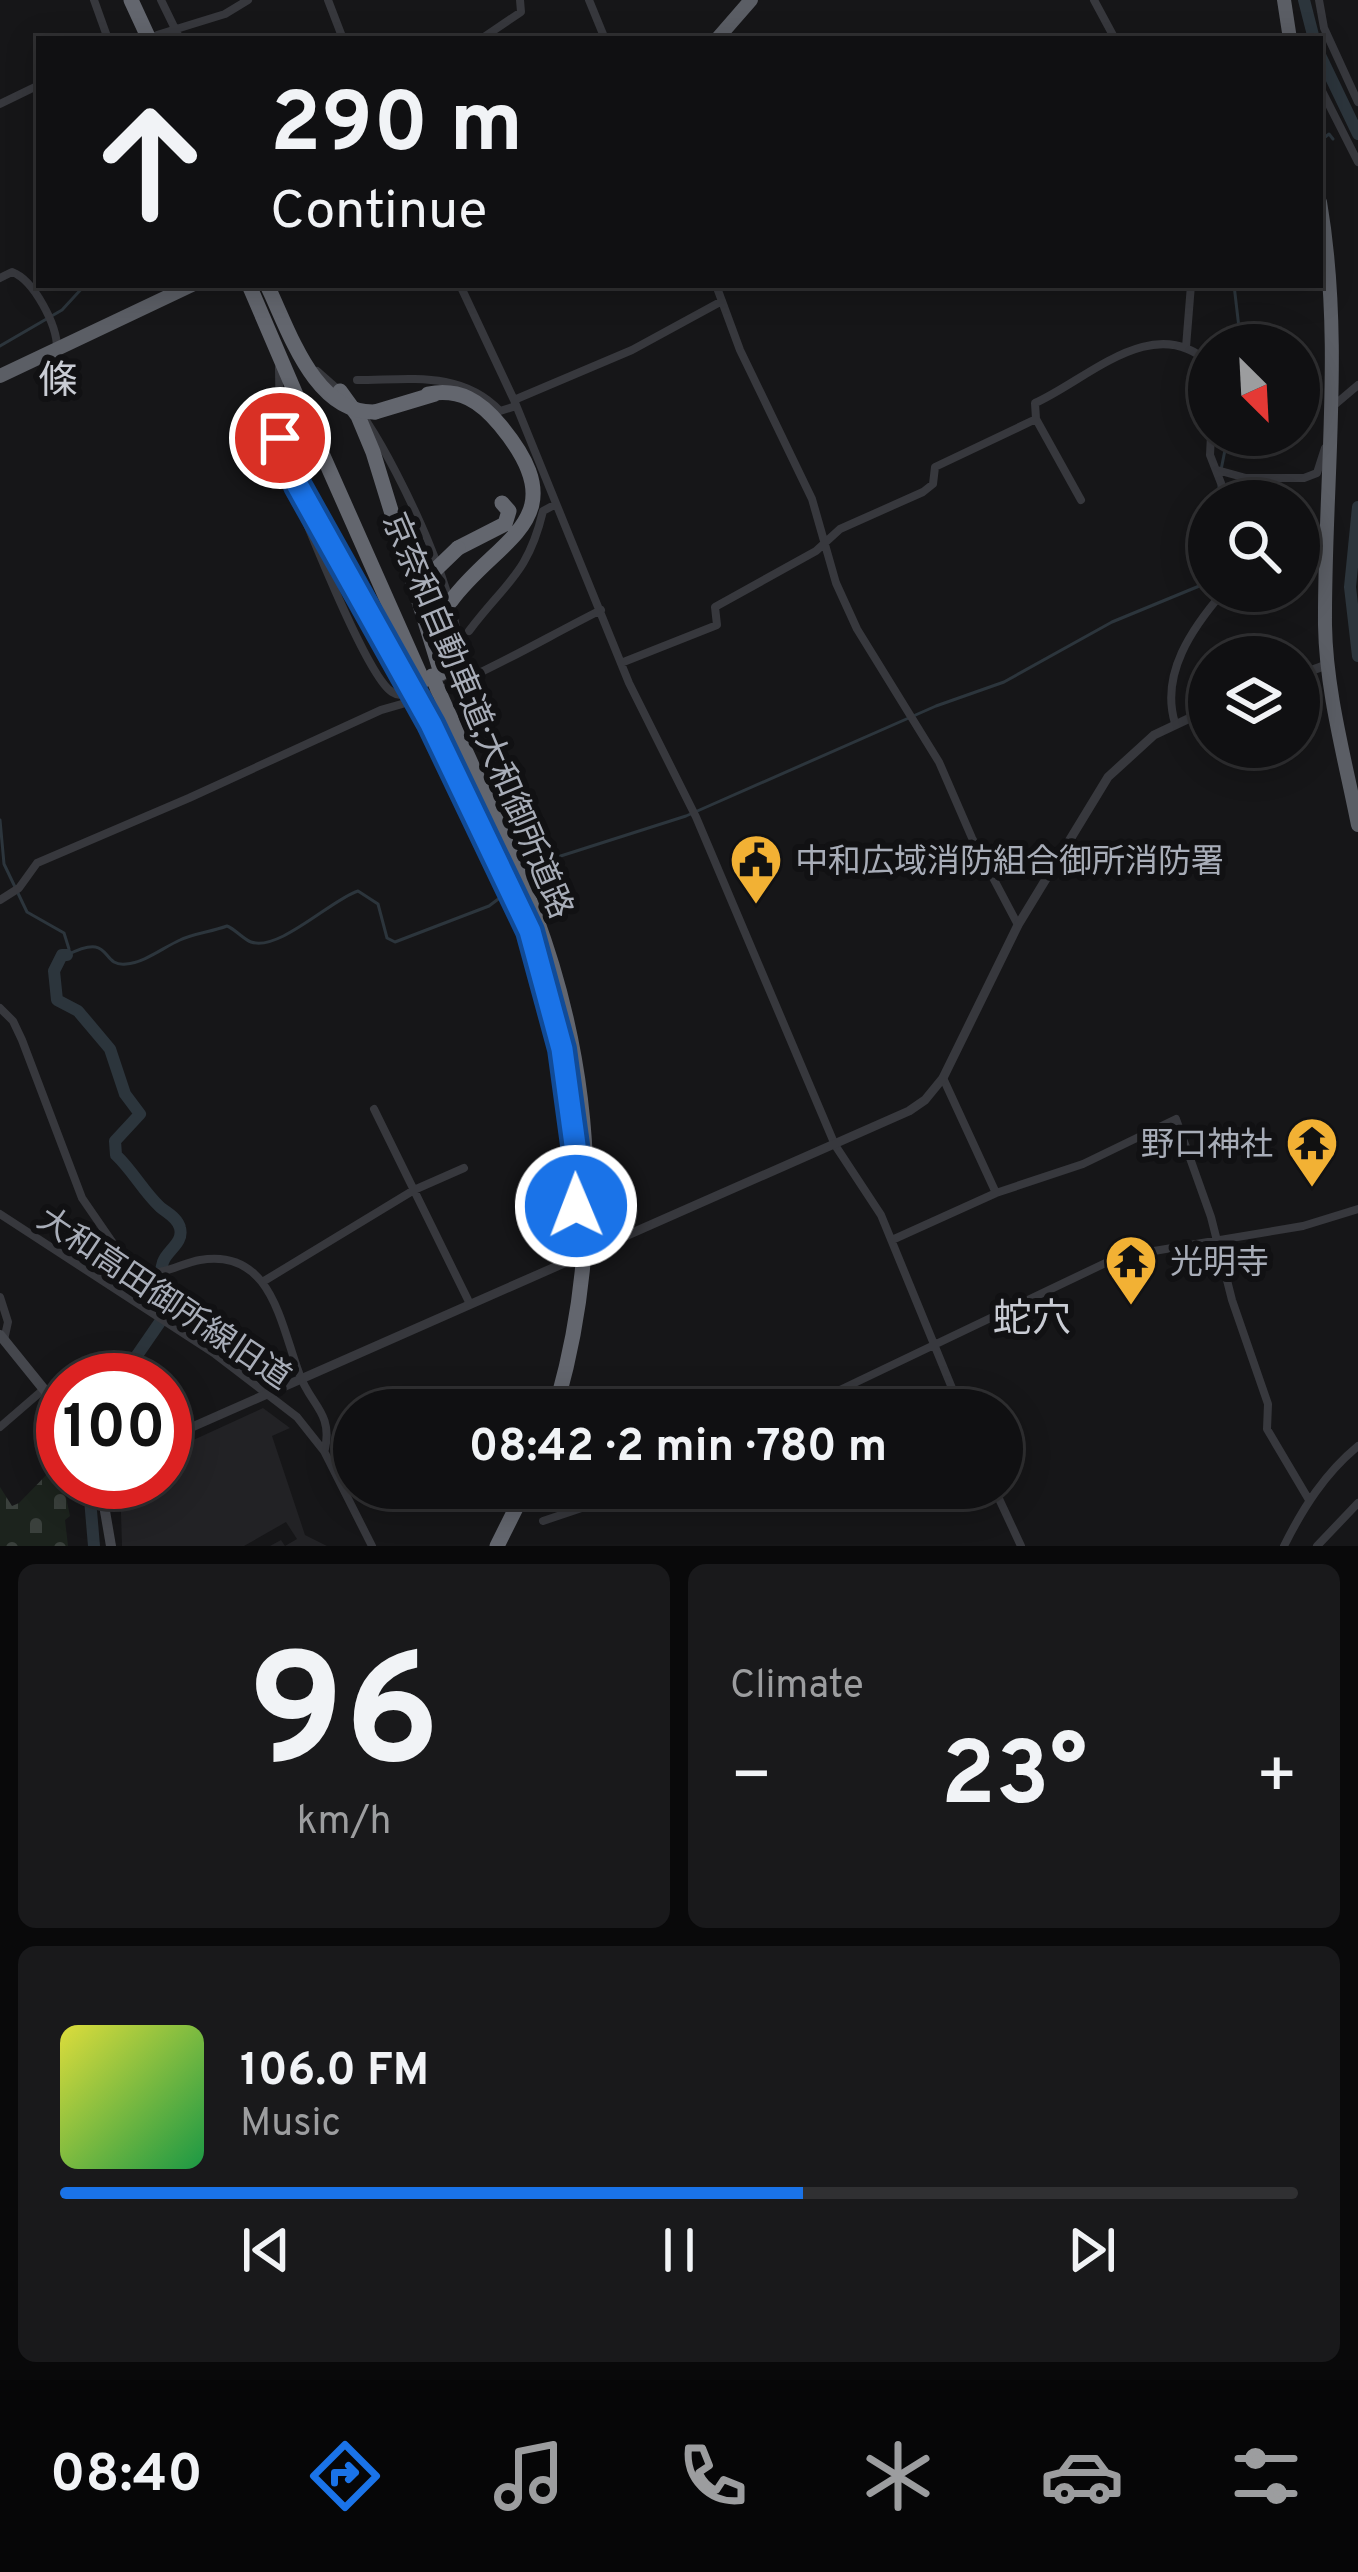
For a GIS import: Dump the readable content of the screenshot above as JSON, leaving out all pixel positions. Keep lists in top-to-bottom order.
{
  "streets": {
    "highway": ["京奈和自動車道;大和御所道路"],
    "street": ["大和高田御所線旧道"]
  },
  "districts": ["條", "蛇穴"],
  "places": {
    "public building": ["中和広域消防組合御所消防署"],
    "temple": ["野口神社", "光明寺"]
  },
  "north": "bottom right",
  "page": {
    "turn": ["290 m", "Continue"],
    "limit": "100",
    "trip": "08:42 · 2 min · 780 m",
    "tile": [
      ["96", "km/h"],
      "Climate"
    ],
    "heat": ["−", "23°", "+"],
    "song": ["106.0 FM", "Music"],
    "tabs": "08:40"
  }
}
